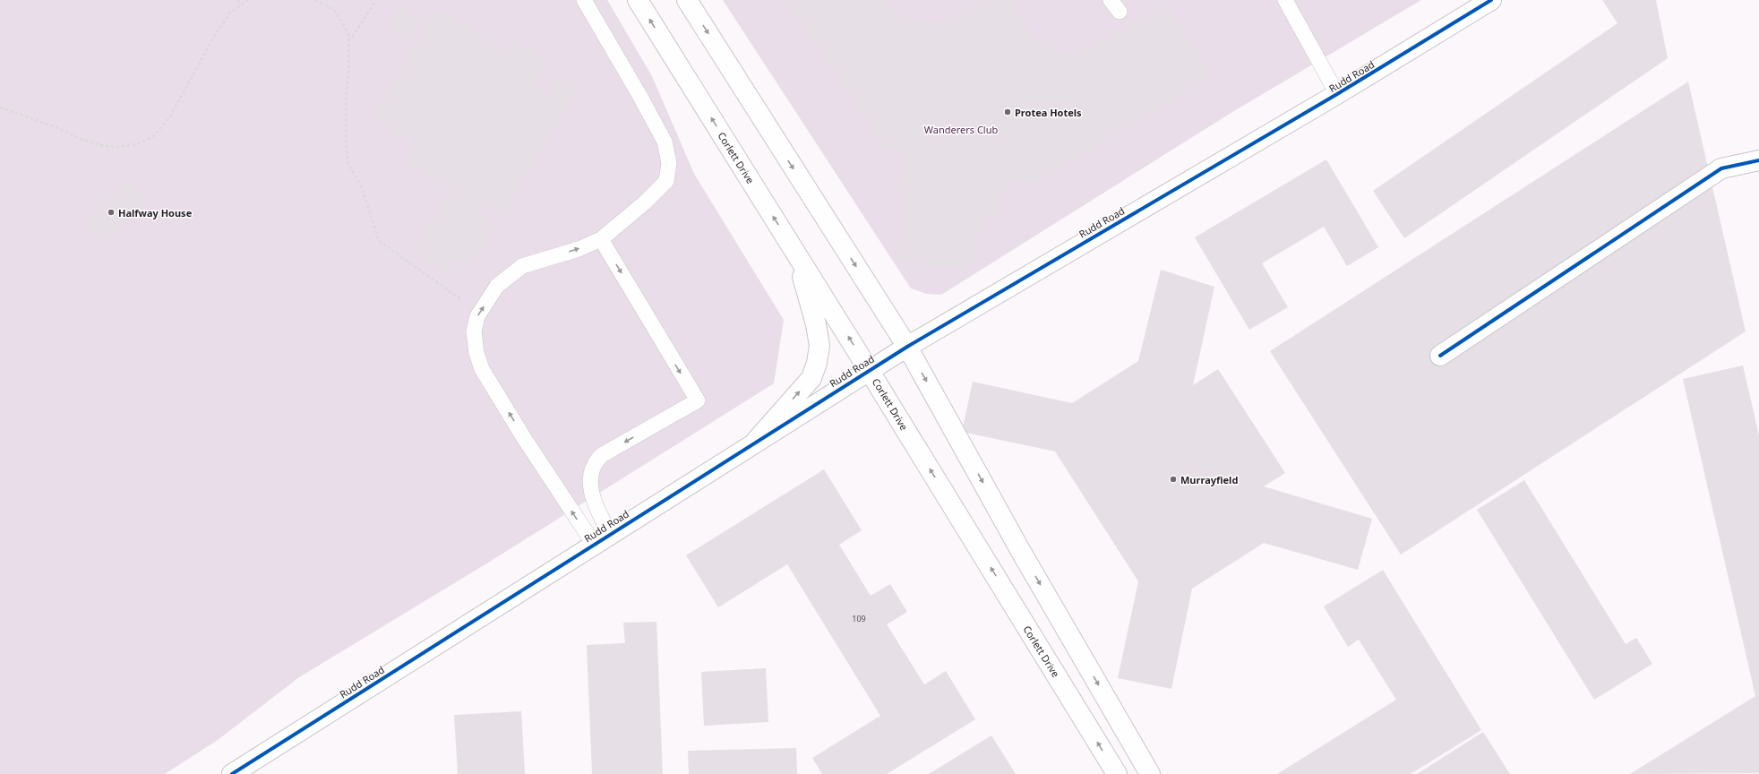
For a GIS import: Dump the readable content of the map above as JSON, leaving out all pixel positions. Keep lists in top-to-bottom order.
{
  "streets": {
    "main road": ["Rudd Road", "Corlett Drive"]
  },
  "crossings": [
    ["Rudd Road", "Corlett Drive"]
  ],
  "parks": ["Wanderers Club"],
  "places": ["Protea Hotels", "Halfway House", "Murrayfield"],
  "house_numbers": ["109"]
}
